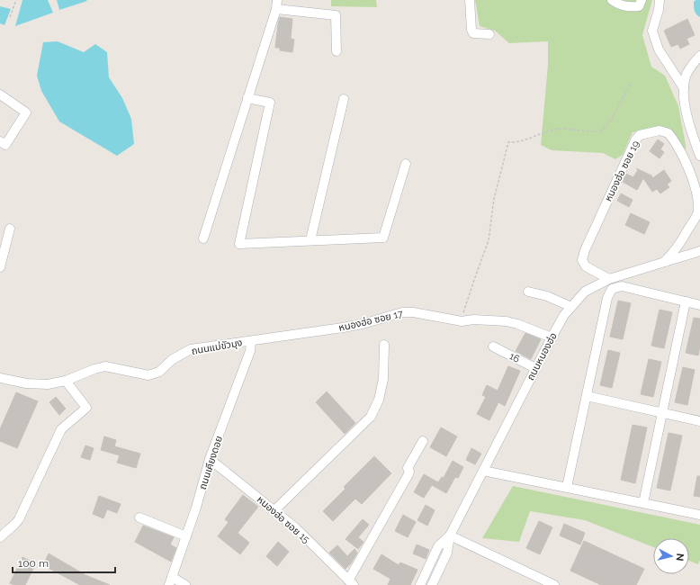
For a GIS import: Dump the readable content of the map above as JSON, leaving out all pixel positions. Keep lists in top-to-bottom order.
{
  "streets": {
    "street": [
      "หนองฮ่อ ซอย 19",
      "หนองฮ่อ ซอย 17",
      "ถนนแม่ขัวมุง",
      "ถนนหนองฮ่อ",
      "16",
      "ถนนเคียงดอย",
      "หนองฮ่อ ซอย 15"
    ]
  },
  "crossings": [
    ["หนองฮ่อ ซอย 19", "ถนนหนองฮ่อ"],
    ["หนองฮ่อ ซอย 17", "ถนนแม่ขัวมุง"],
    ["หนองฮ่อ ซอย 17", "ถนนหนองฮ่อ"],
    ["หนองฮ่อ ซอย 17", "ถนนเคียงดอย"],
    ["ถนนแม่ขัวมุง", "ถนนเคียงดอย"],
    ["ถนนหนองฮ่อ", "16"],
    ["ถนนเคียงดอย", "หนองฮ่อ ซอย 15"]
  ],
  "scale_bar": "100 m",
  "north": "right"
}
